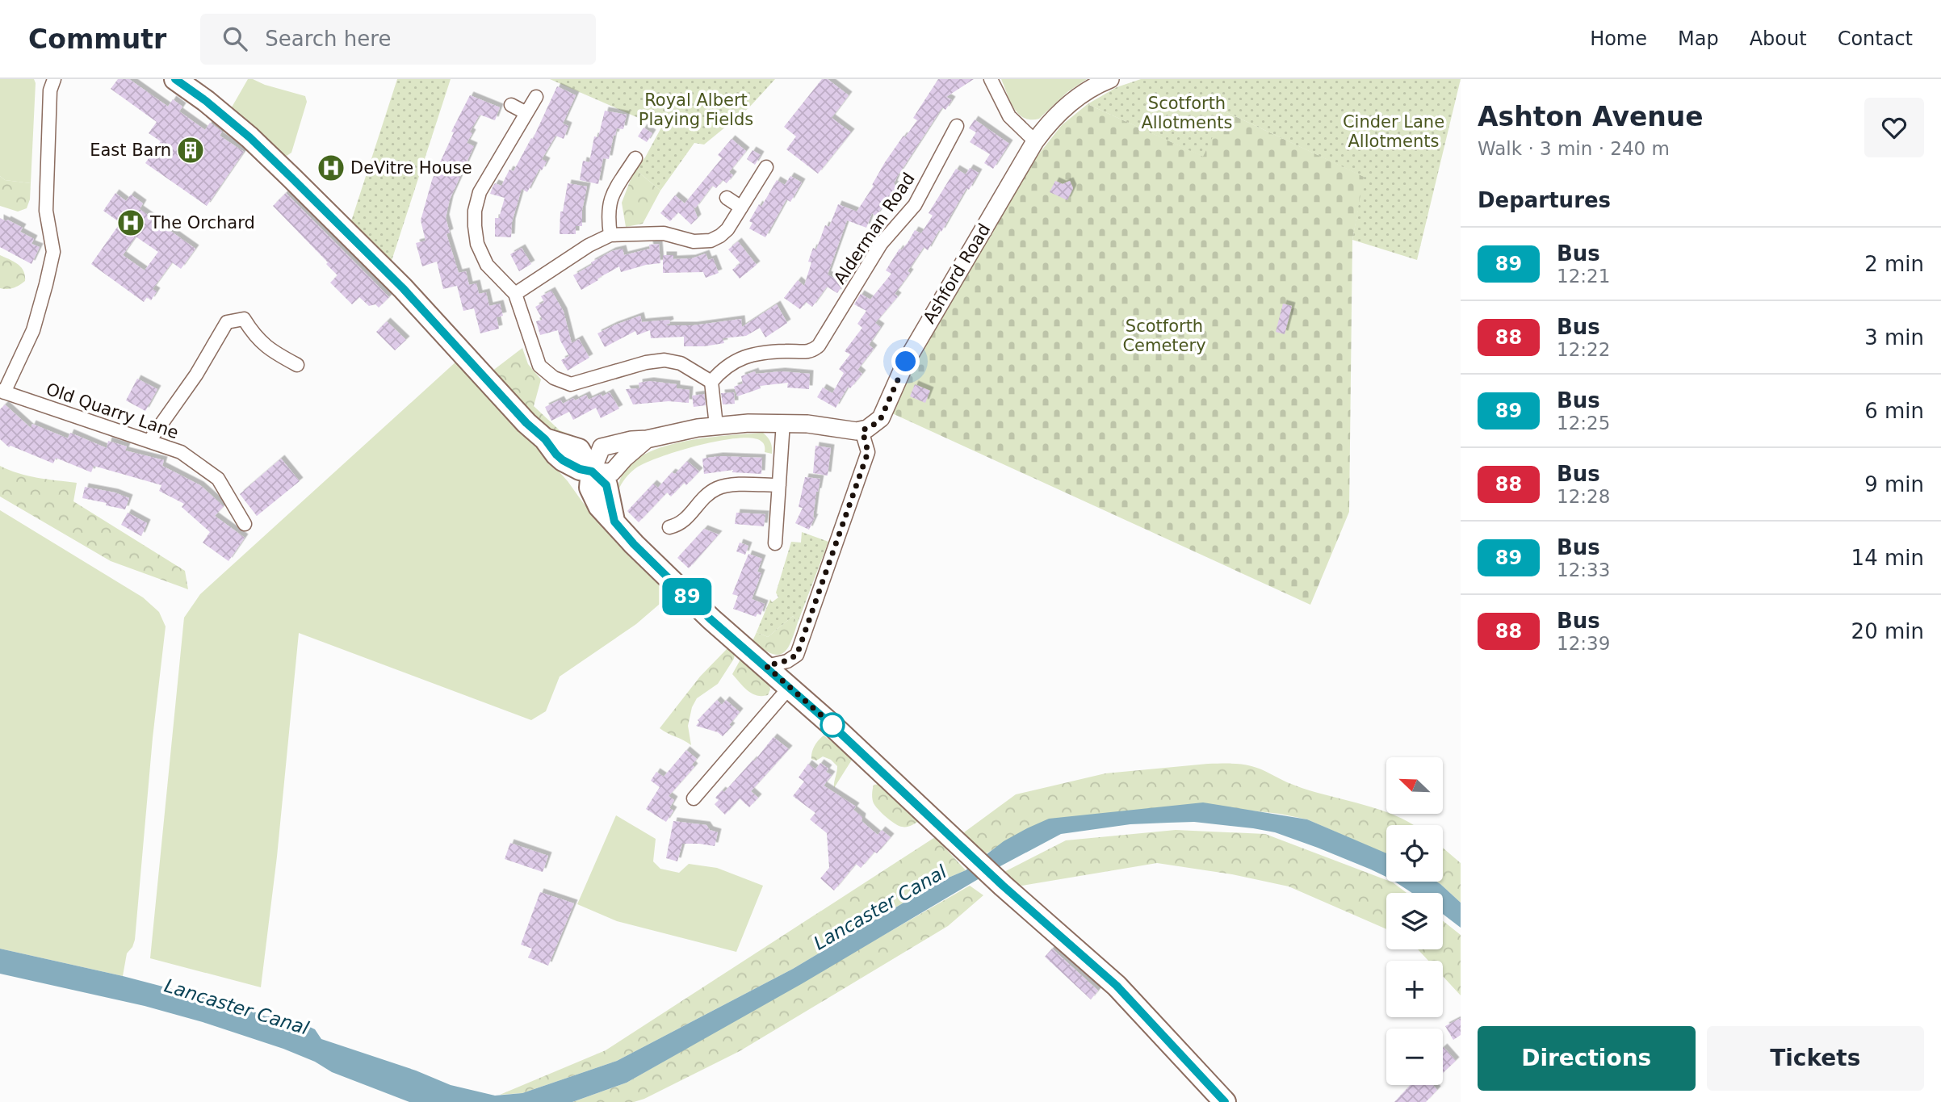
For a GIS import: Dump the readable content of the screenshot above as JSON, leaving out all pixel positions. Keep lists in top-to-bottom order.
{
  "streets": {
    "street": ["Alderman Road", "Ashford Road", "Old Quarry Lane"]
  },
  "water": ["Lancaster Canal"],
  "parks": [
    "Royal Albert Playing Fields",
    "Scotforth Allotments",
    "Cinder Lane Allotments",
    "Scotforth Cemetery"
  ],
  "places": {
    "building": ["East Barn"],
    "hospital": ["DeVitre House", "The Orchard"]
  },
  "lines": ["bus line 89"],
  "north": "top left",
  "page": {
    "header": "Commutr",
    "search": "Search here",
    "nav": [
      "Home",
      "Map",
      "About",
      "Contact"
    ],
    "on_map": "89",
    "heading": [
      ["Ashton Avenue", "Walk · 3 min · 240 m"],
      "Departures"
    ],
    "list": [
      {
        "mark": "89",
        "name": "Bus",
        "note": "12:21",
        "value": "2 min"
      },
      {
        "mark": "88",
        "name": "Bus",
        "note": "12:22",
        "value": "3 min"
      },
      {
        "mark": "89",
        "name": "Bus",
        "note": "12:25",
        "value": "6 min"
      },
      {
        "mark": "88",
        "name": "Bus",
        "note": "12:28",
        "value": "9 min"
      },
      {
        "mark": "89",
        "name": "Bus",
        "note": "12:33",
        "value": "14 min"
      },
      {
        "mark": "88",
        "name": "Bus",
        "note": "12:39",
        "value": "20 min"
      }
    ],
    "map_buttons": ["+", "−"],
    "buttons": ["Directions", "Tickets"]
  }
}
